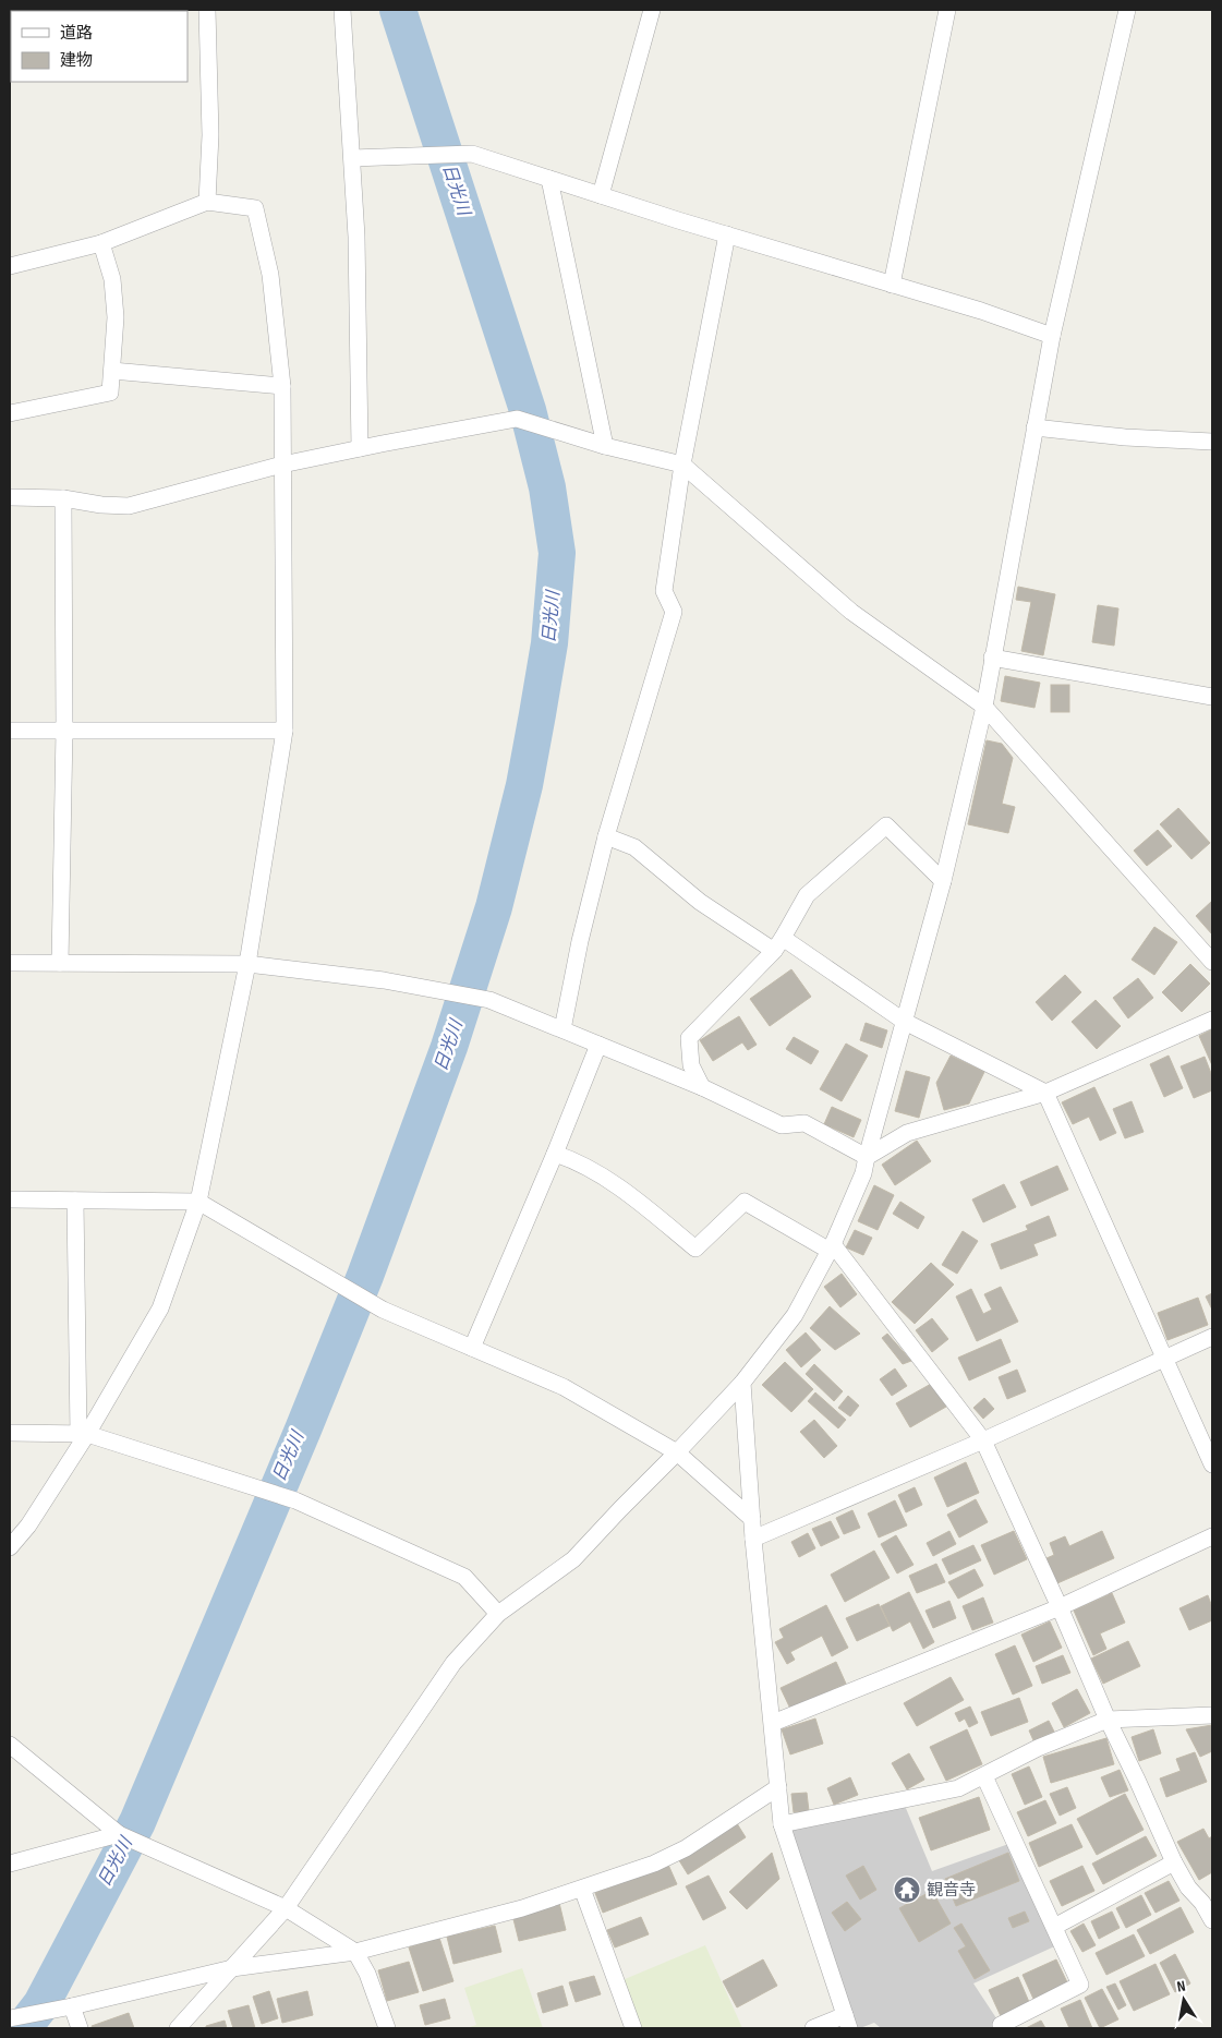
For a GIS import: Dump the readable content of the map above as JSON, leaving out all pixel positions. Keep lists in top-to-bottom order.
{
  "water": ["日光川"],
  "places": {
    "temple": ["観音寺"]
  },
  "legend": ["道路", "建物"],
  "north": "top"
}
